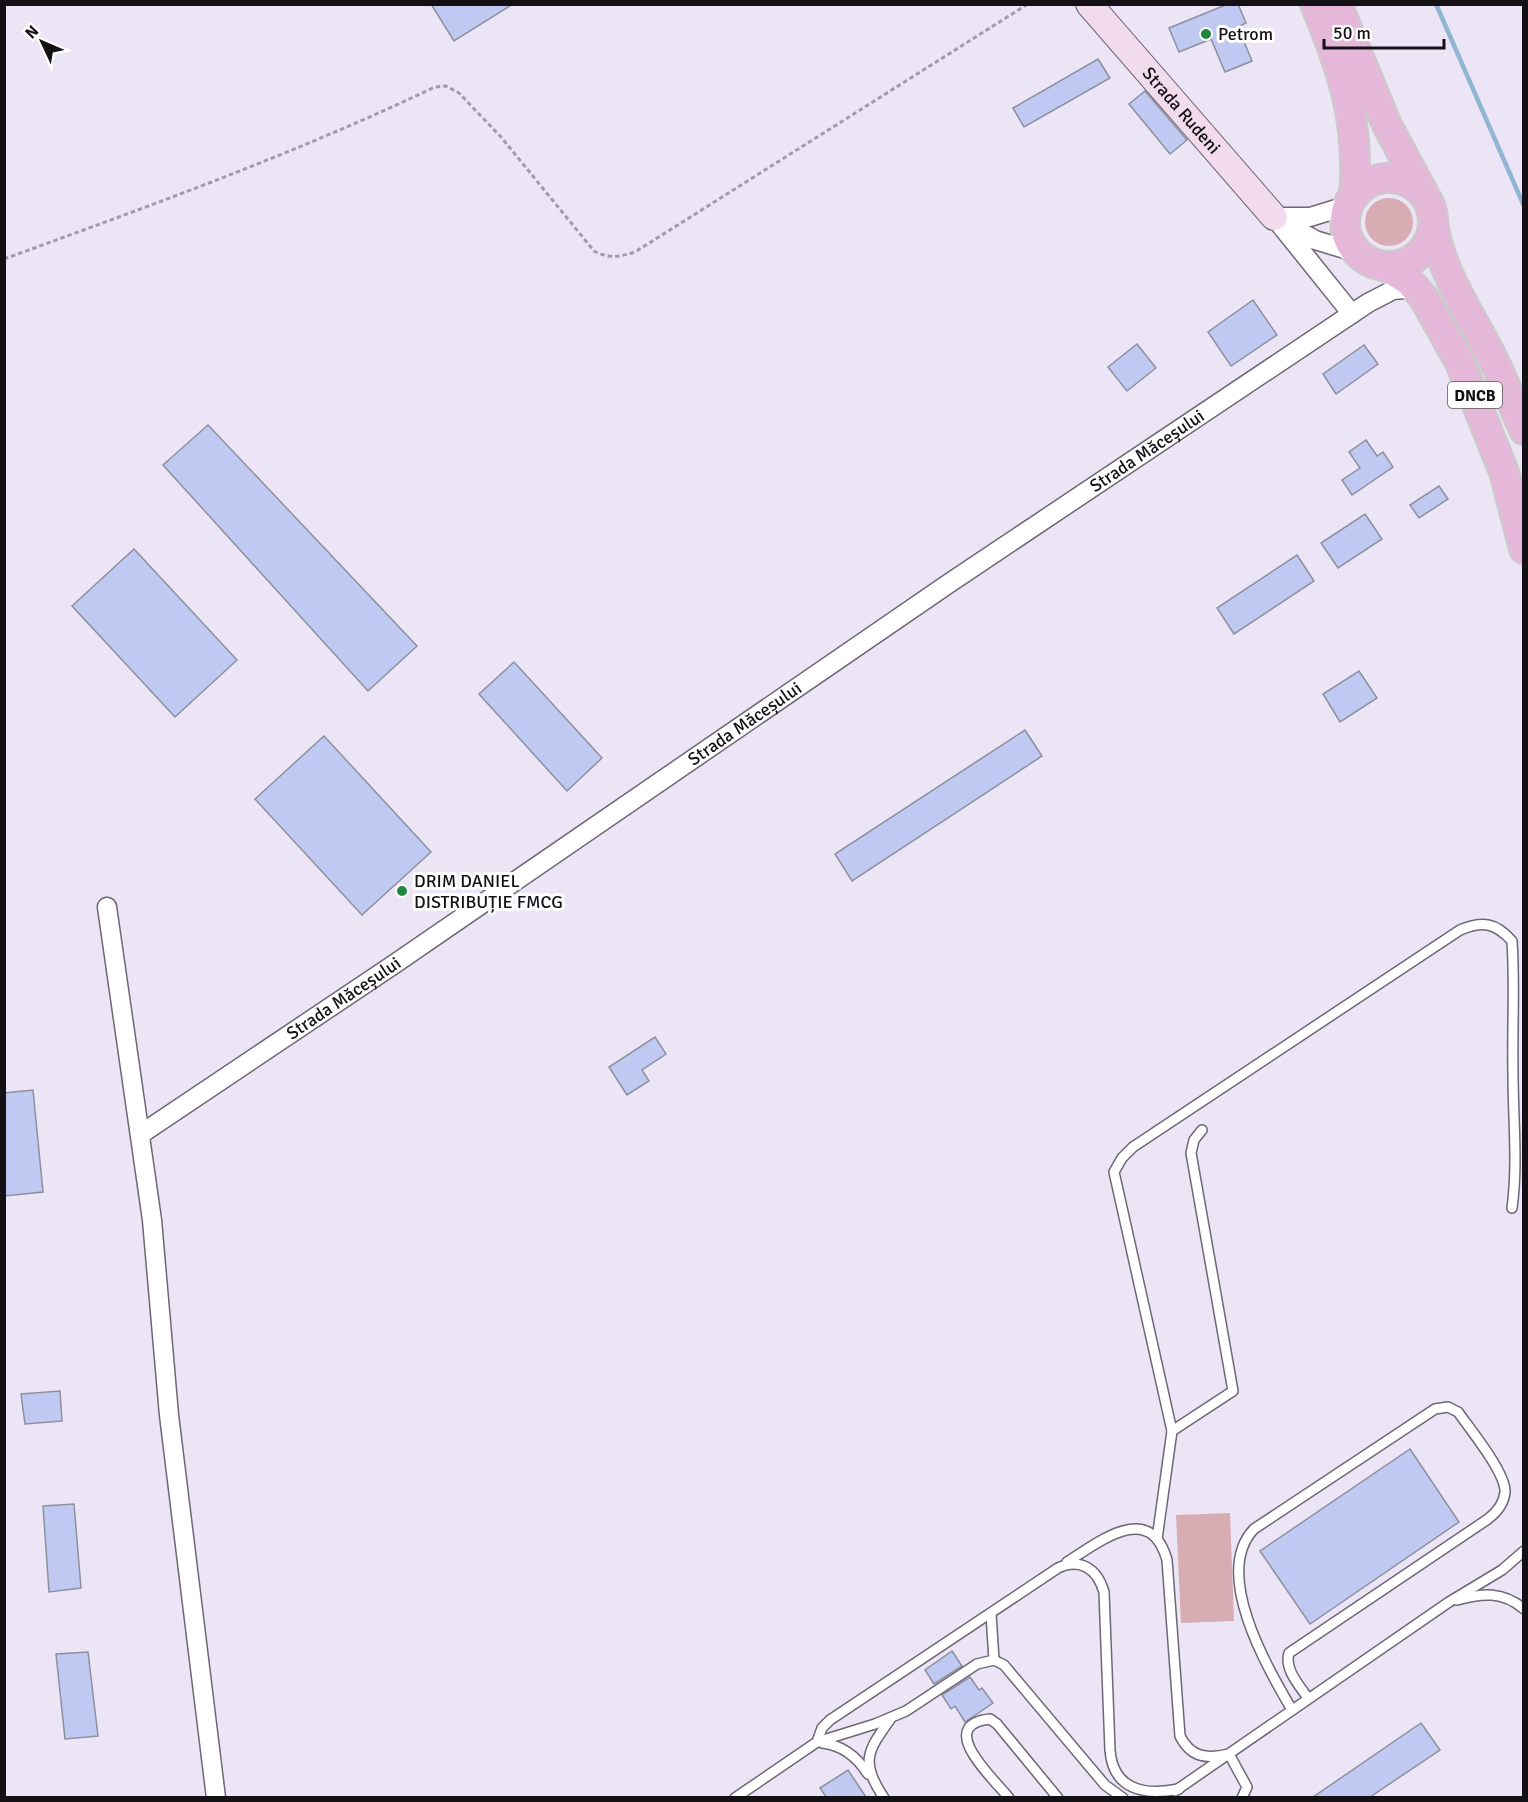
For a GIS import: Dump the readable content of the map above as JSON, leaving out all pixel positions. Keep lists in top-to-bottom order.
{
  "streets": {
    "main road": ["DNCB"],
    "street": ["Strada Rudeni", "Strada Măceșului"]
  },
  "crossings": [
    ["DNCB", "Strada Măceșului"]
  ],
  "places": ["Petrom", "DRIM DANIEL DISTRIBUȚIE FMCG"],
  "scale_bar": "50 m",
  "north": "top left"
}
